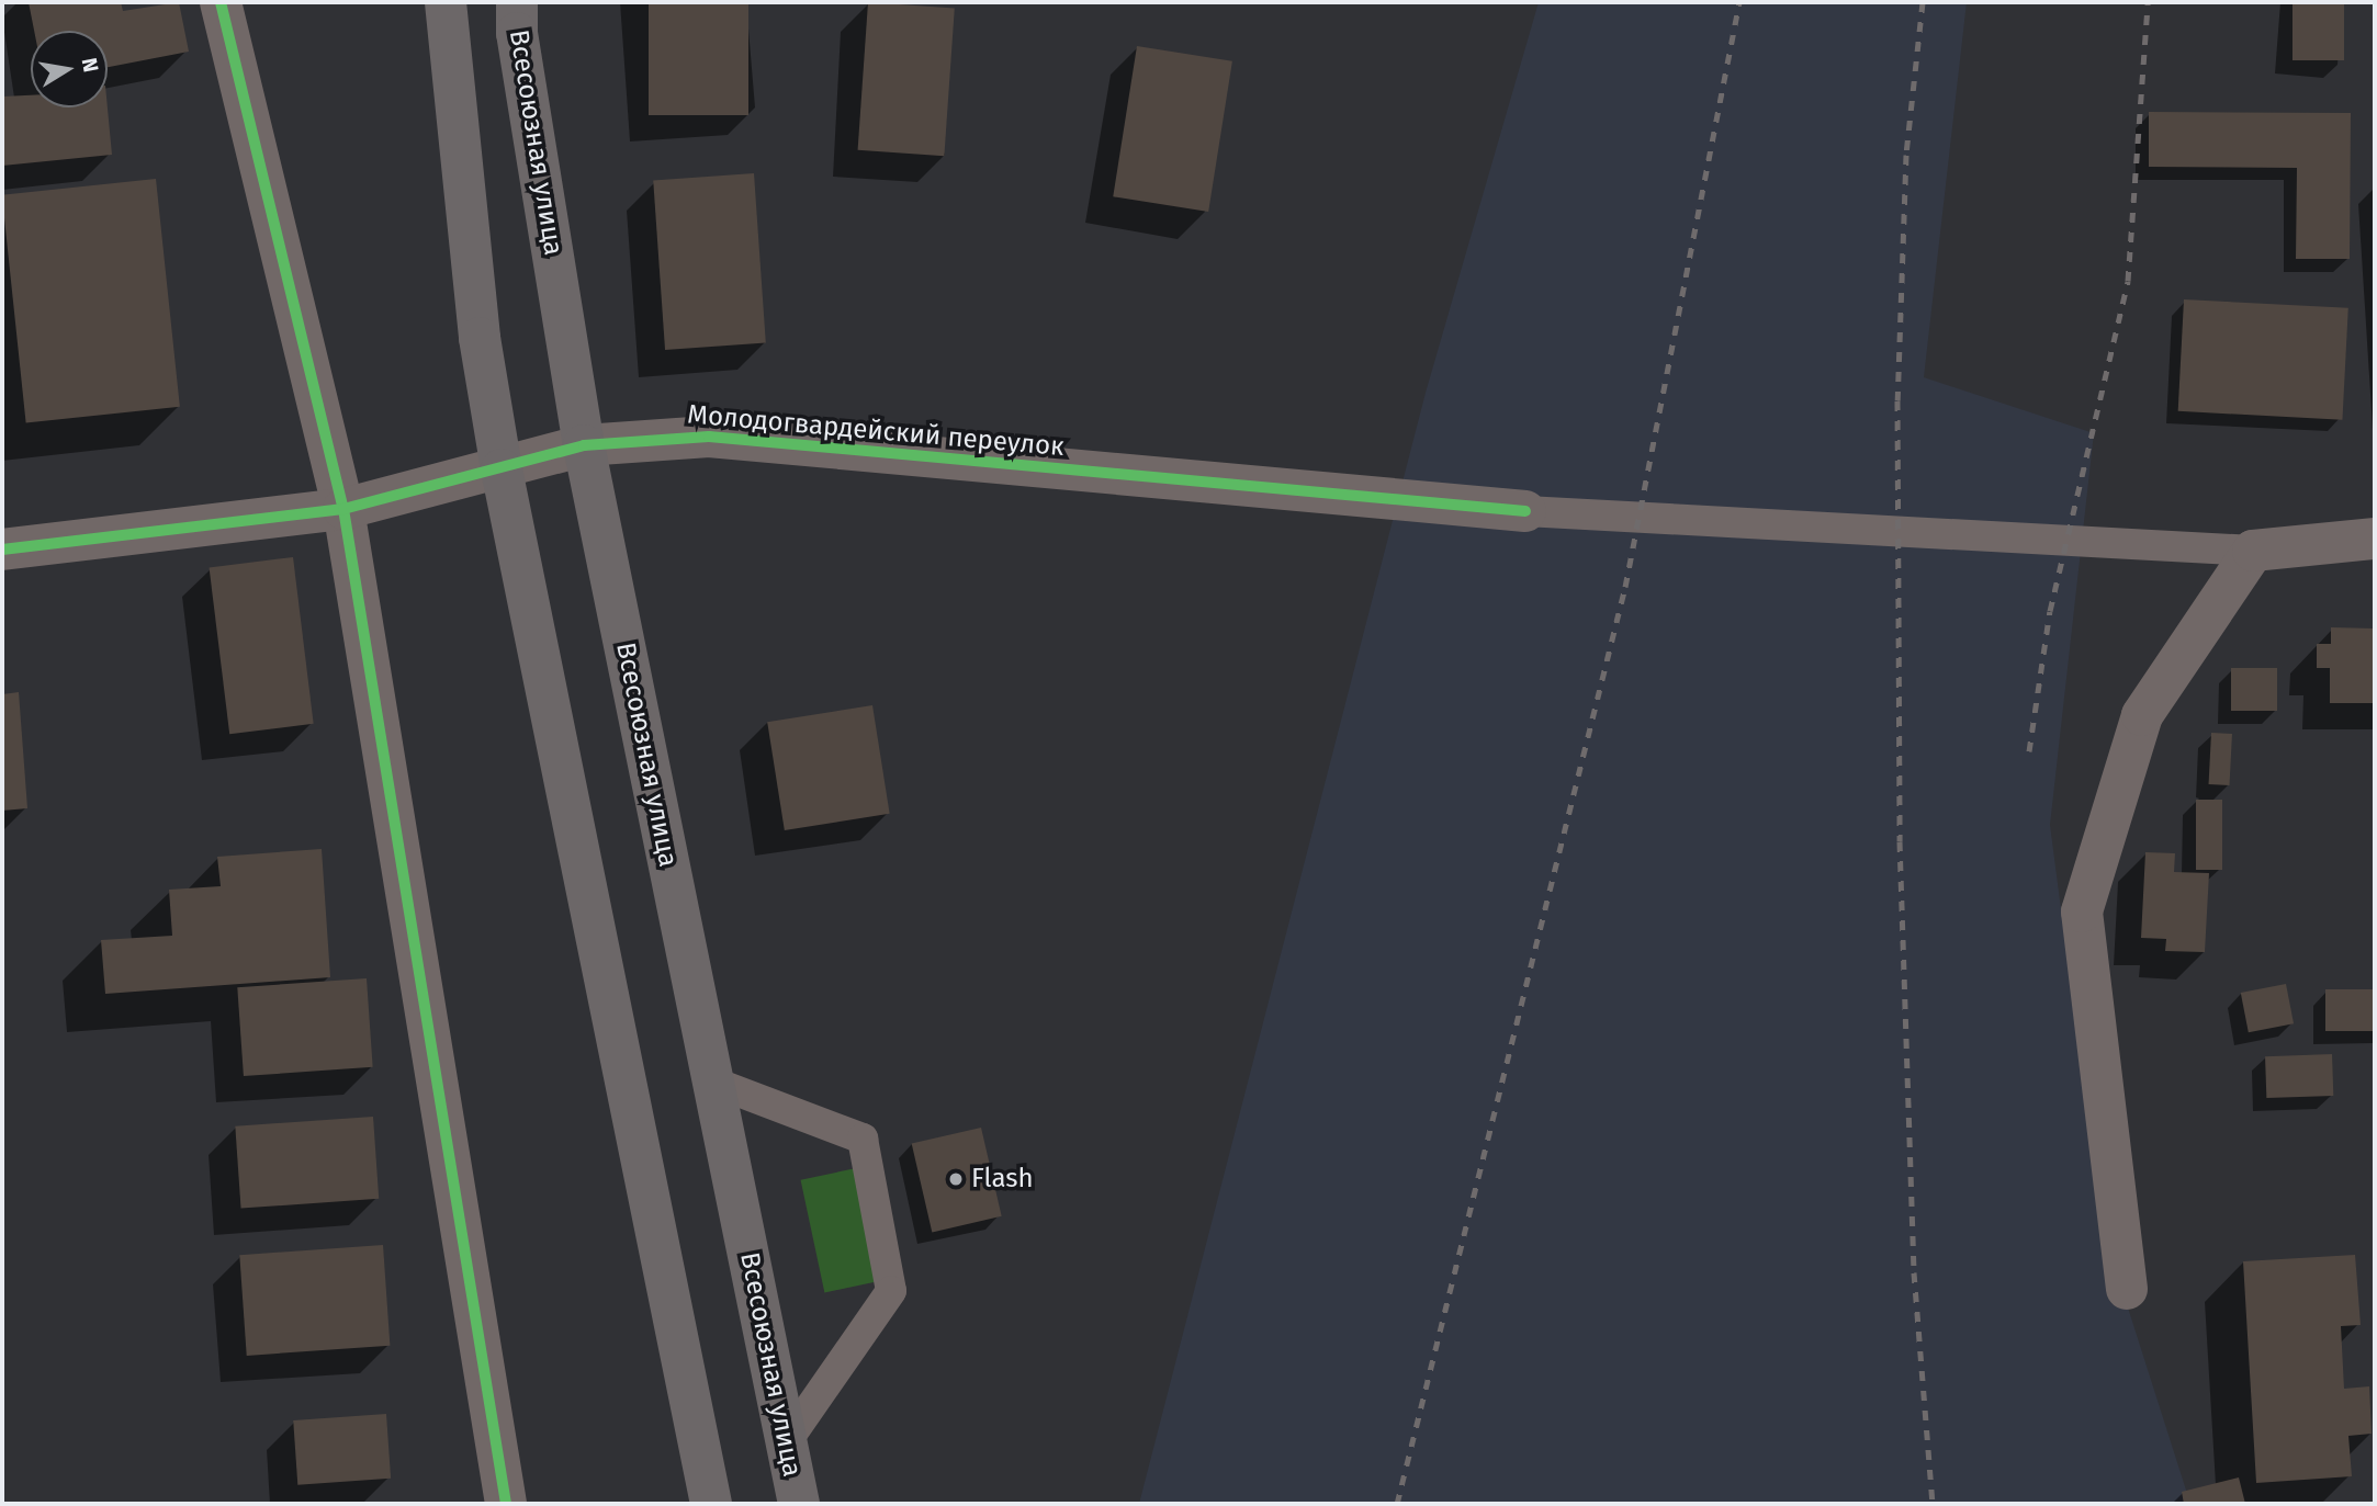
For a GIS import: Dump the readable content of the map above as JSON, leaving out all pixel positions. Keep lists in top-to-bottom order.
{
  "streets": {
    "highway": ["Всесоюзная улица"],
    "street": ["Молодогвардейский переулок"]
  },
  "crossings": [
    ["Всесоюзная улица", "Молодогвардейский переулок"]
  ],
  "places": ["Flash"],
  "north": "right"
}
